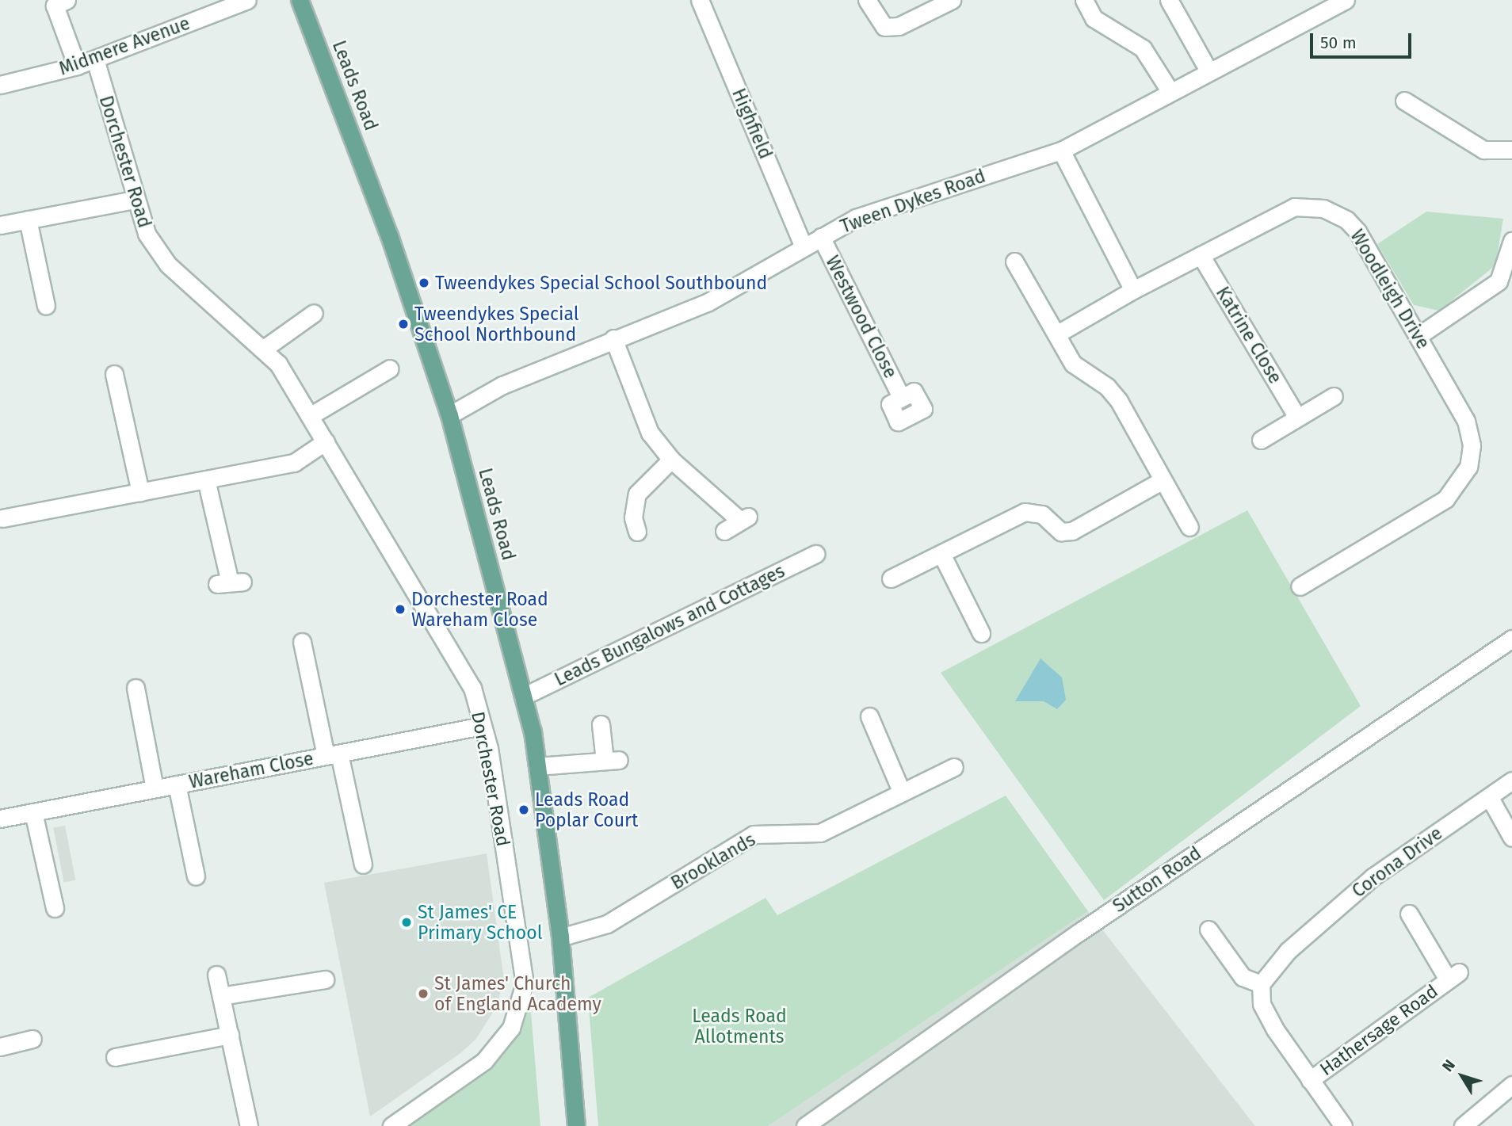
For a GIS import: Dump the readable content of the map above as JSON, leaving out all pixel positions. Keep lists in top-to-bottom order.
{
  "streets": {
    "main road": ["Leads Road"],
    "street": [
      "Midmere Avenue",
      "Highfield",
      "Dorchester Road",
      "Tween Dykes Road",
      "Woodleigh Drive",
      "Westwood Close",
      "Katrine Close",
      "Leads Bungalows and Cottages",
      "Wareham Close",
      "Brooklands",
      "Corona Drive",
      "Sutton Road",
      "Hathersage Road"
    ]
  },
  "crossings": [
    ["Midmere Avenue", "Dorchester Road"],
    ["Leads Road", "Tween Dykes Road"],
    ["Leads Road", "Leads Bungalows and Cottages"],
    ["Leads Road", "Brooklands"],
    ["Highfield", "Tween Dykes Road"],
    ["Dorchester Road", "Wareham Close"],
    ["Tween Dykes Road", "Westwood Close"],
    ["Woodleigh Drive", "Katrine Close"],
    ["Corona Drive", "Hathersage Road"]
  ],
  "parks": ["Leads Road Allotments"],
  "places": [
    "Tweendykes Special School Southbound",
    "Tweendykes Special School Northbound",
    "Dorchester Road Wareham Close",
    "Leads Road Poplar Court",
    "St James' CE Primary School",
    "St James' Church of England Academy"
  ],
  "scale_bar": "50 m",
  "north": "top left"
}
